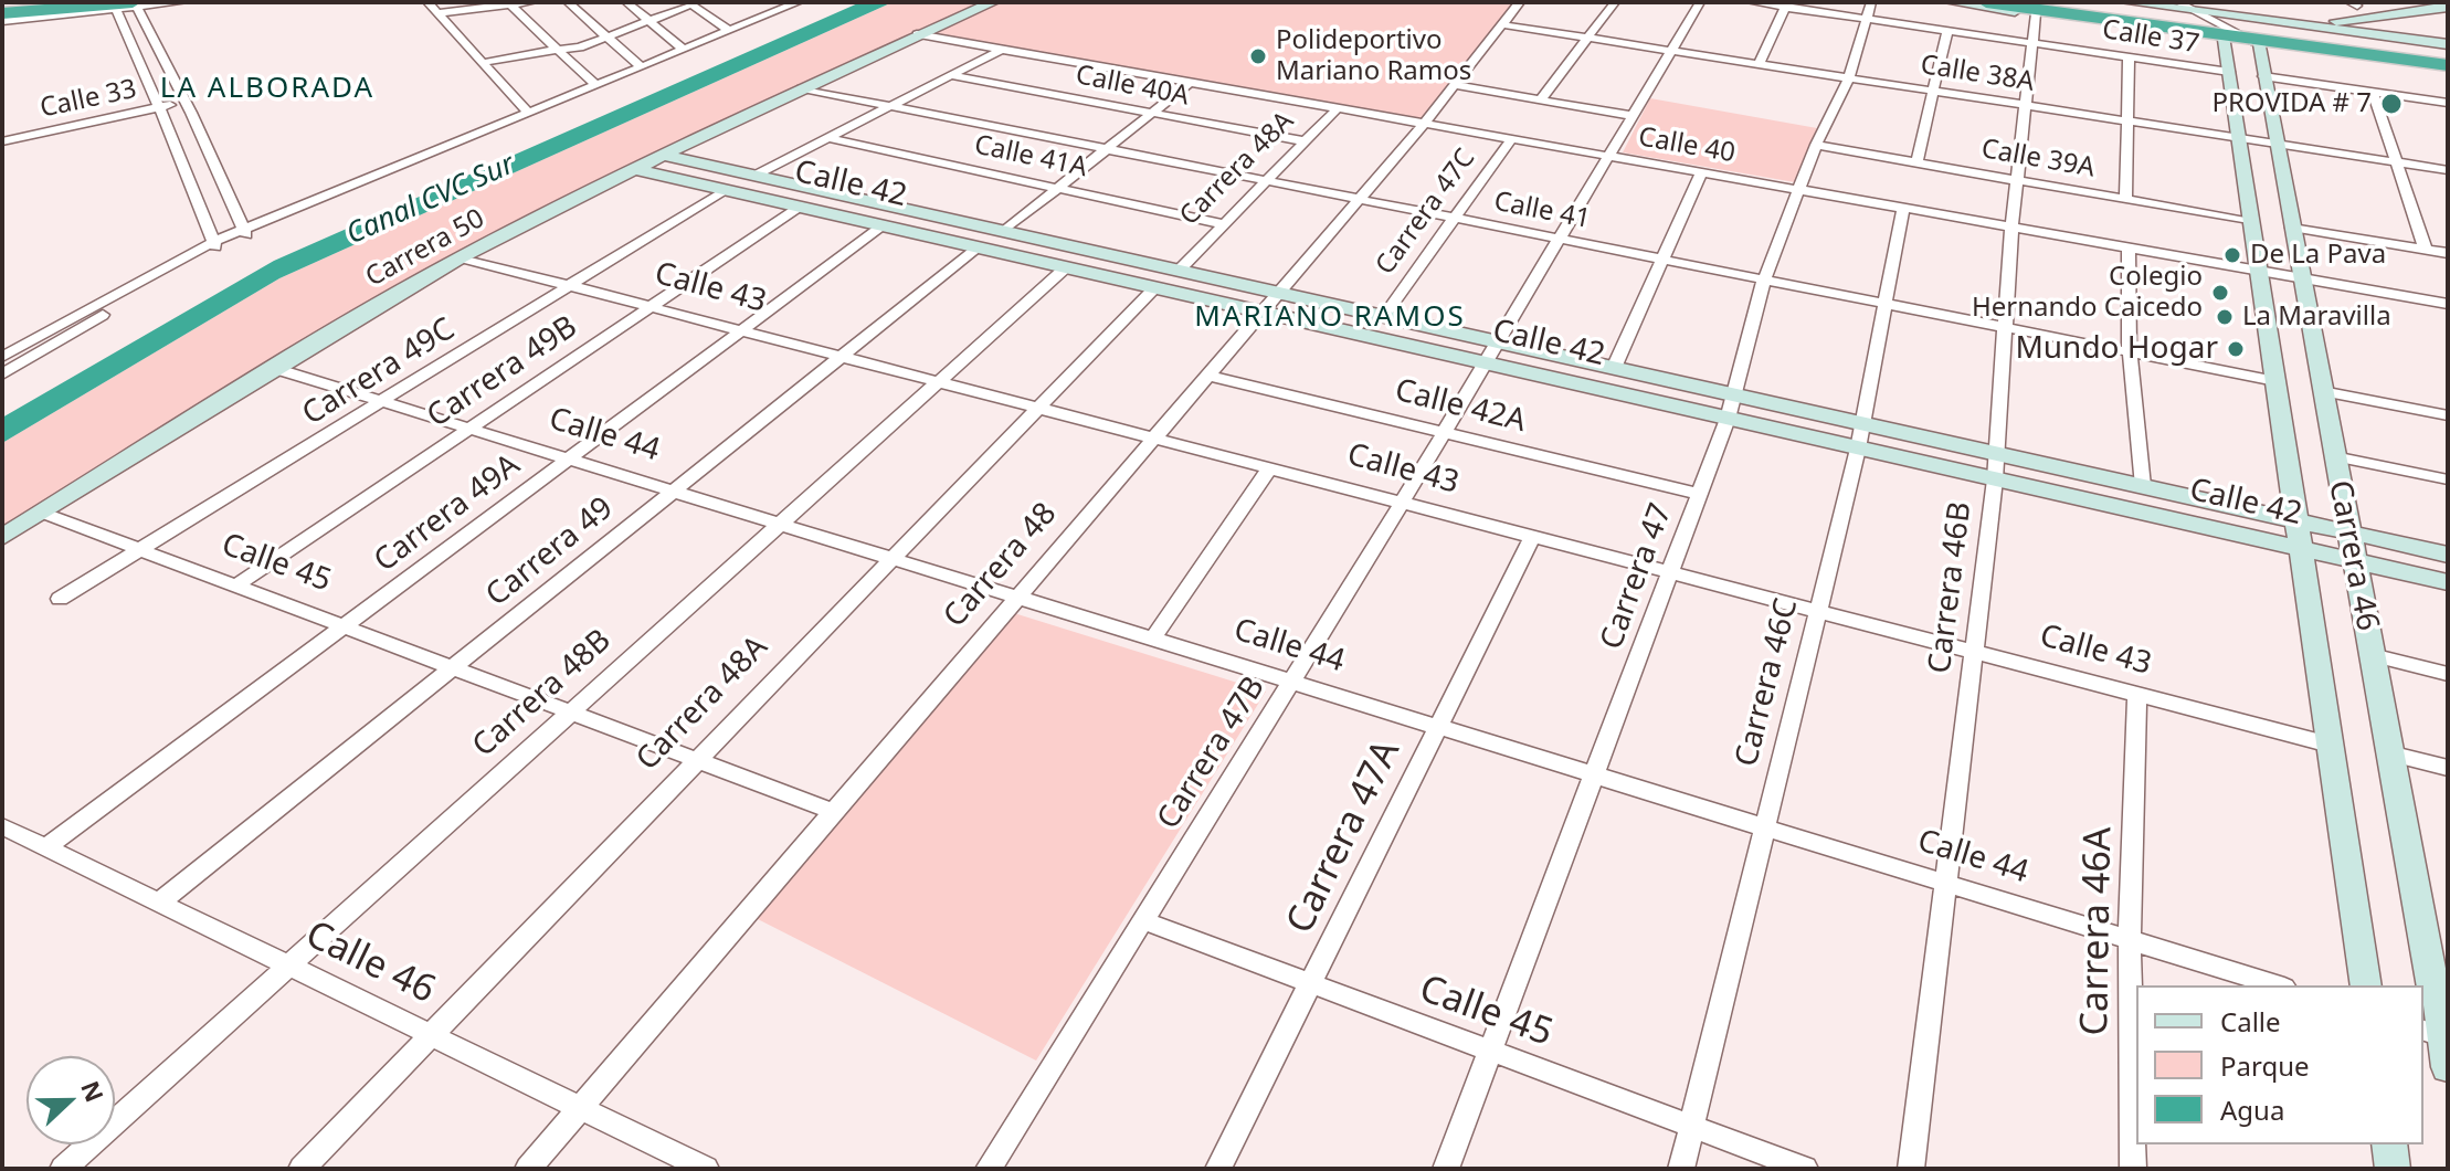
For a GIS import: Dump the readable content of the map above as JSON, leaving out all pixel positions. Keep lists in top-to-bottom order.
{
  "streets": {
    "street": [
      "Calle 37",
      "Calle 38A",
      "Calle 40A",
      "Calle 33",
      "Calle 40",
      "Calle 41A",
      "Calle 39A",
      "Carrera 48A",
      "Calle 42",
      "Calle 41",
      "Carrera 47C",
      "Carrera 50",
      "Calle 43",
      "Carrera 49C",
      "Carrera 49B",
      "Calle 42A",
      "Calle 44",
      "Carrera 49A",
      "Carrera 49",
      "Carrera 46",
      "Calle 45",
      "Carrera 48",
      "Carrera 47",
      "Carrera 46B",
      "Carrera 46C",
      "Carrera 48B",
      "Carrera 47B",
      "Carrera 47A",
      "Carrera 46A",
      "Calle 46"
    ]
  },
  "crossings": [
    ["Calle 37", "Carrera 46"],
    ["Calle 37", "Carrera 47"],
    ["Calle 37", "Carrera 46B"],
    ["Calle 38A", "Carrera 46"],
    ["Calle 38A", "Carrera 48"],
    ["Calle 38A", "Carrera 47"],
    ["Calle 38A", "Carrera 46B"],
    ["Calle 38A", "Carrera 47B"],
    ["Calle 40A", "Carrera 48A"],
    ["Calle 40", "Carrera 48A"],
    ["Calle 40", "Carrera 47C"],
    ["Calle 40", "Carrera 50"],
    ["Calle 40", "Carrera 46"],
    ["Calle 40", "Carrera 48"],
    ["Calle 40", "Carrera 47"],
    ["Calle 40", "Carrera 46B"],
    ["Calle 40", "Carrera 46C"],
    ["Calle 40", "Carrera 47B"],
    ["Calle 41A", "Carrera 48A"],
    ["Calle 39A", "Carrera 46"],
    ["Calle 39A", "Carrera 47"],
    ["Calle 39A", "Carrera 46B"],
    ["Carrera 48A", "Calle 42"],
    ["Carrera 48A", "Calle 41"],
    ["Carrera 48A", "Calle 43"],
    ["Carrera 48A", "Calle 44"],
    ["Carrera 48A", "Calle 45"],
    ["Carrera 48A", "Calle 46"],
    ["Calle 42", "Carrera 47C"],
    ["Calle 42", "Carrera 50"],
    ["Calle 42", "Carrera 49C"],
    ["Calle 42", "Carrera 49B"],
    ["Calle 42", "Carrera 49A"],
    ["Calle 42", "Carrera 49"],
    ["Calle 42", "Carrera 46"],
    ["Calle 42", "Carrera 48"],
    ["Calle 42", "Carrera 47"],
    ["Calle 42", "Carrera 46B"],
    ["Calle 42", "Carrera 46C"],
    ["Calle 42", "Carrera 48B"],
    ["Calle 42", "Carrera 47B"],
    ["Calle 41", "Carrera 47C"],
    ["Calle 41", "Carrera 50"],
    ["Calle 41", "Carrera 46"],
    ["Calle 41", "Carrera 48"],
    ["Calle 41", "Carrera 47"],
    ["Calle 41", "Carrera 46B"],
    ["Calle 41", "Carrera 46C"],
    ["Calle 41", "Carrera 47B"],
    ["Carrera 50", "Calle 43"],
    ["Carrera 50", "Calle 44"],
    ["Carrera 50", "Calle 45"],
    ["Calle 43", "Carrera 49C"],
    ["Calle 43", "Carrera 49B"],
    ["Calle 43", "Carrera 49A"],
    ["Calle 43", "Carrera 49"],
    ["Calle 43", "Carrera 46"],
    ["Calle 43", "Carrera 48"],
    ["Calle 43", "Carrera 47"],
    ["Calle 43", "Carrera 46B"],
    ["Calle 43", "Carrera 46C"],
    ["Calle 43", "Carrera 48B"],
    ["Calle 43", "Carrera 47B"],
    ["Calle 43", "Carrera 47A"],
    ["Calle 43", "Carrera 46A"],
    ["Carrera 49C", "Calle 44"],
    ["Carrera 49C", "Calle 45"],
    ["Carrera 49B", "Calle 44"],
    ["Carrera 49B", "Calle 45"],
    ["Calle 42A", "Carrera 48"],
    ["Calle 42A", "Carrera 47"],
    ["Calle 42A", "Carrera 47B"],
    ["Calle 44", "Carrera 49A"],
    ["Calle 44", "Carrera 49"],
    ["Calle 44", "Carrera 48"],
    ["Calle 44", "Carrera 47"],
    ["Calle 44", "Carrera 46B"],
    ["Calle 44", "Carrera 46C"],
    ["Calle 44", "Carrera 48B"],
    ["Calle 44", "Carrera 47B"],
    ["Calle 44", "Carrera 47A"],
    ["Calle 44", "Carrera 46A"],
    ["Carrera 49A", "Calle 45"],
    ["Carrera 49A", "Calle 46"],
    ["Carrera 49", "Calle 45"],
    ["Carrera 49", "Calle 46"],
    ["Calle 45", "Carrera 48"],
    ["Calle 45", "Carrera 47"],
    ["Calle 45", "Carrera 46C"],
    ["Calle 45", "Carrera 48B"],
    ["Calle 45", "Carrera 47B"],
    ["Calle 45", "Carrera 47A"],
    ["Carrera 48", "Calle 46"],
    ["Carrera 48B", "Calle 46"]
  ],
  "districts": ["LA ALBORADA", "MARIANO RAMOS"],
  "water": ["Canal CVC Sur"],
  "places": [
    "Polideportivo Mariano Ramos",
    "PROVIDA # 7",
    "De La Pava",
    "Colegio Hernando Caicedo",
    "La Maravilla",
    "Mundo Hogar"
  ],
  "legend": ["Calle", "Parque", "Agua"],
  "north": "right"
}
